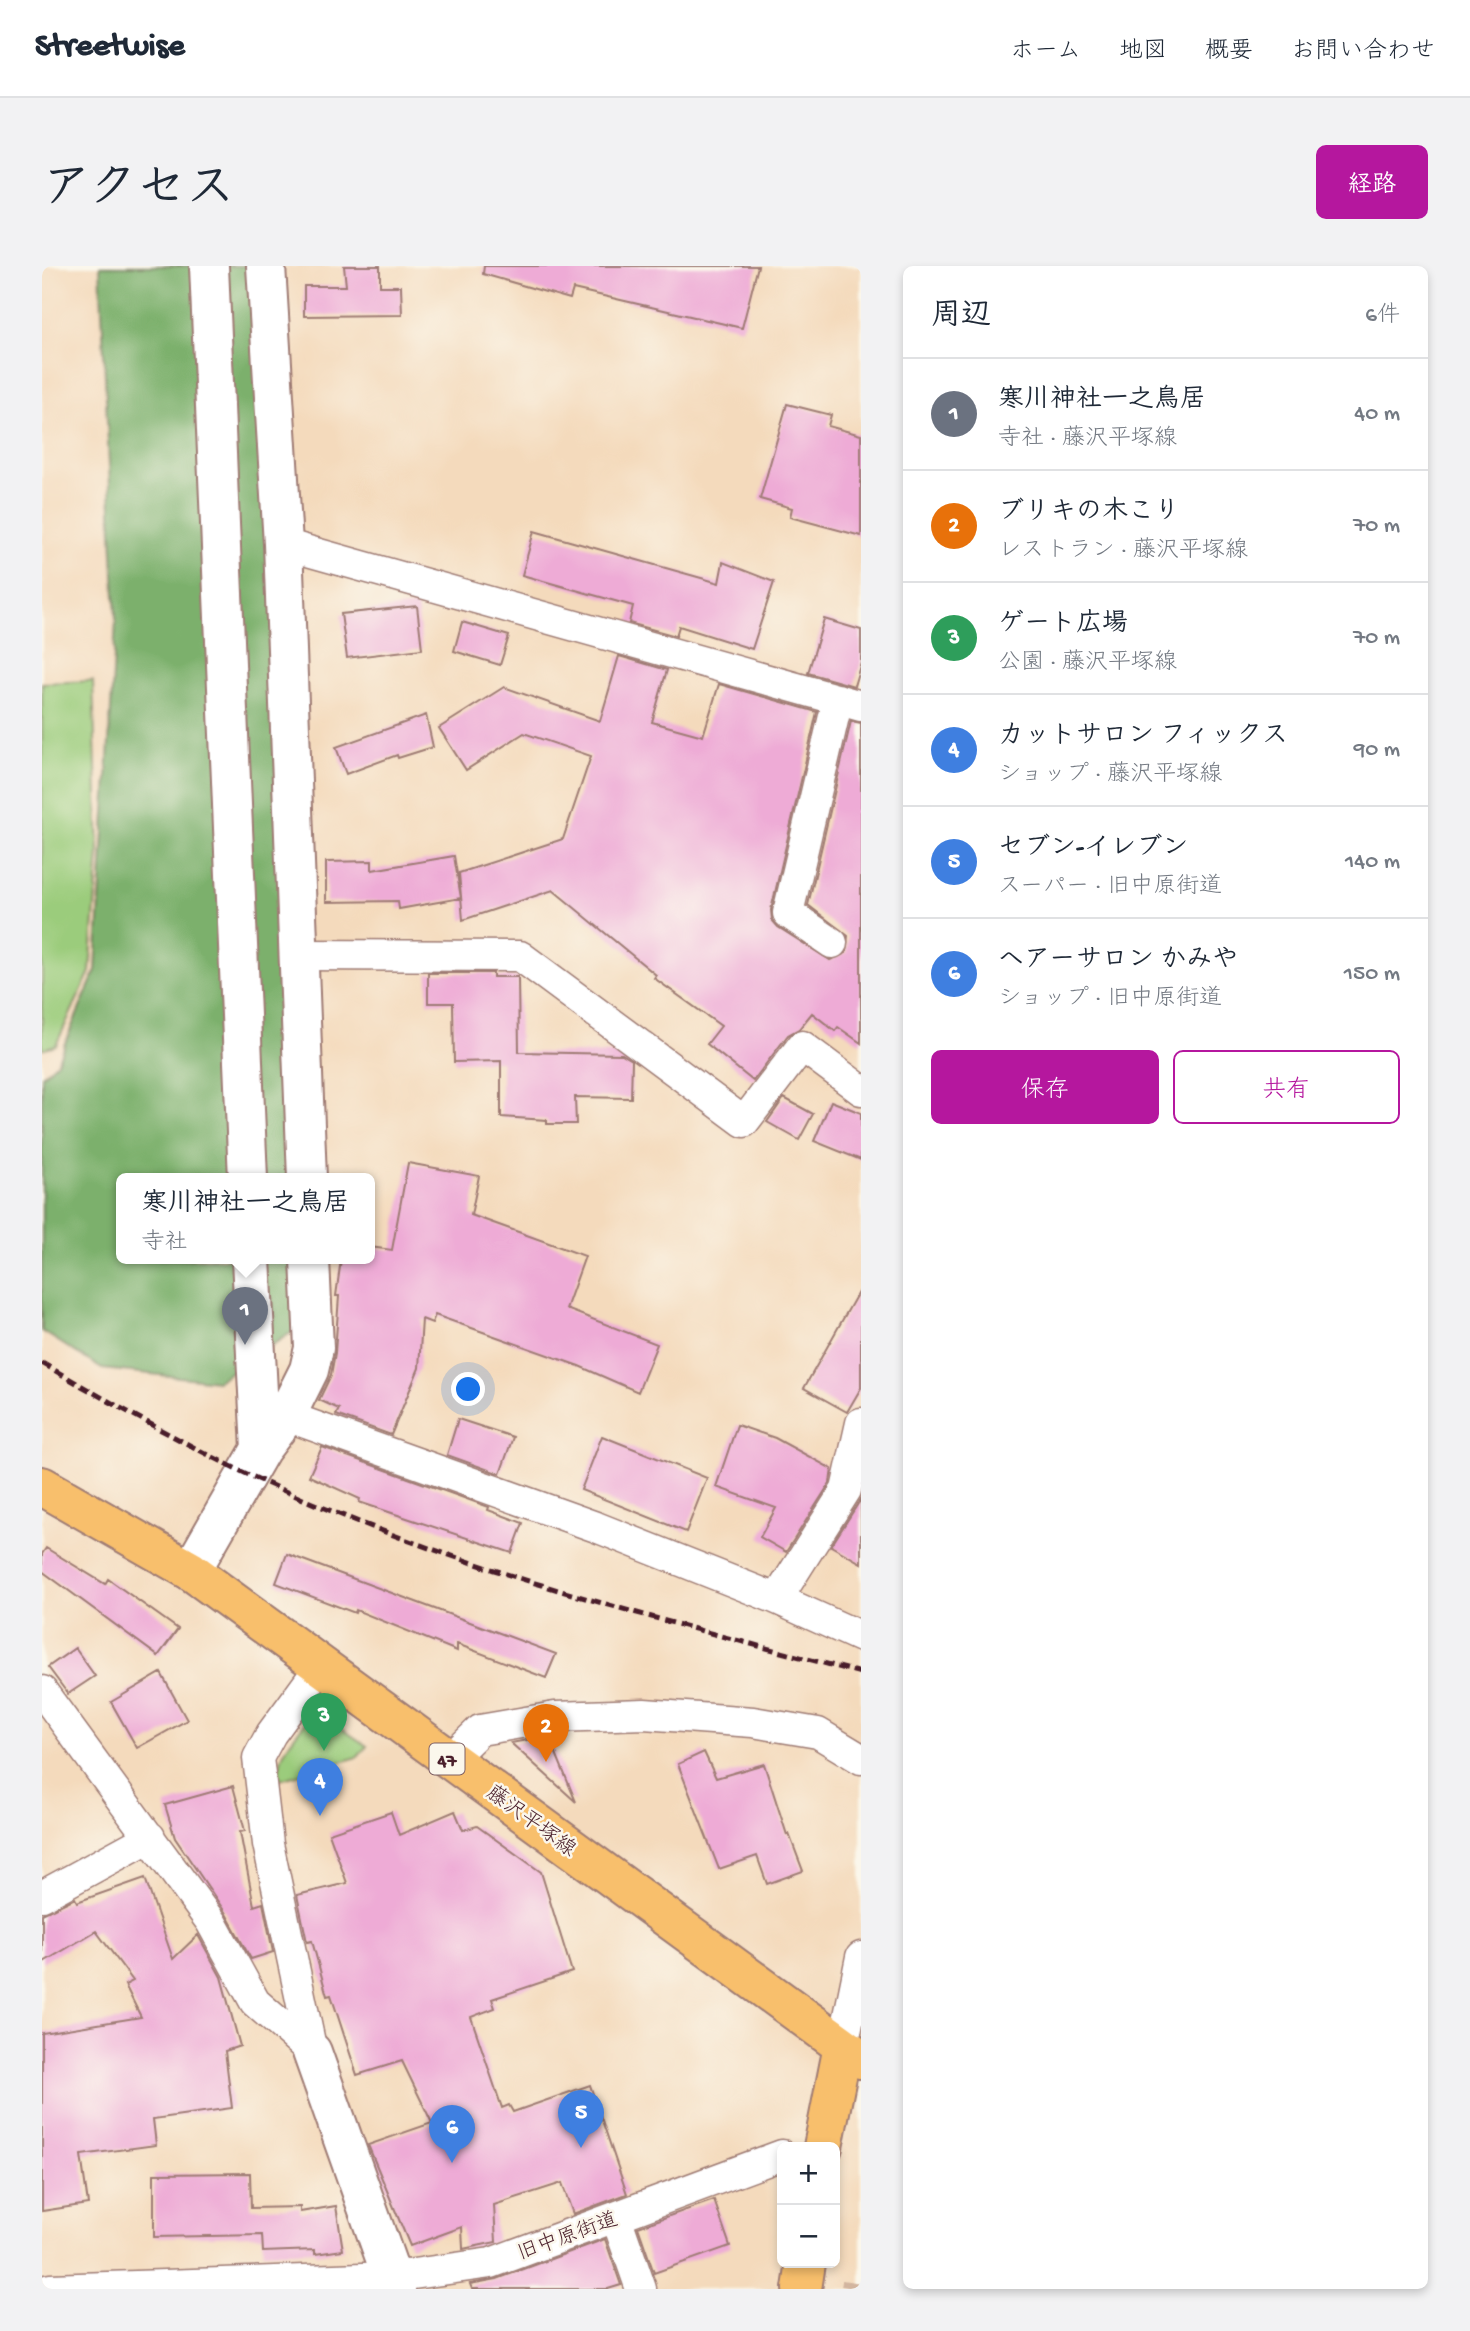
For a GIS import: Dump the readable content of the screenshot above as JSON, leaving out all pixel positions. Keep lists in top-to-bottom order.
{
  "streets": {
    "main road": ["47", "藤沢平塚線"],
    "street": ["旧中原街道"]
  },
  "page": {
    "header": "Streetwise",
    "nav": [
      "ホーム",
      "地図",
      "概要",
      "お問い合わせ"
    ],
    "title": "アクセス",
    "buttons": [
      "経路",
      ["保存", "共有"]
    ],
    "heading": ["周辺", "6件"],
    "list": [
      {
        "mark": "1",
        "name": "寒川神社一之鳥居",
        "note": "寺社 · 藤沢平塚線",
        "value": "40 m"
      },
      {
        "mark": "2",
        "name": "ブリキの木こり",
        "note": "レストラン · 藤沢平塚線",
        "value": "70 m"
      },
      {
        "mark": "3",
        "name": "ゲート広場",
        "note": "公園 · 藤沢平塚線",
        "value": "70 m"
      },
      {
        "mark": "4",
        "name": "カットサロン フィックス",
        "note": "ショップ · 藤沢平塚線",
        "value": "90 m"
      },
      {
        "mark": "5",
        "name": "セブン-イレブン",
        "note": "スーパー · 旧中原街道",
        "value": "140 m"
      },
      {
        "mark": "6",
        "name": "ヘアーサロン かみや",
        "note": "ショップ · 旧中原街道",
        "value": "150 m"
      }
    ],
    "popup": ["寒川神社一之鳥居", "寺社"],
    "pins": [
      "1",
      "3",
      "2",
      "4",
      "5",
      "6"
    ],
    "map_buttons": ["+", "−"]
  }
}
